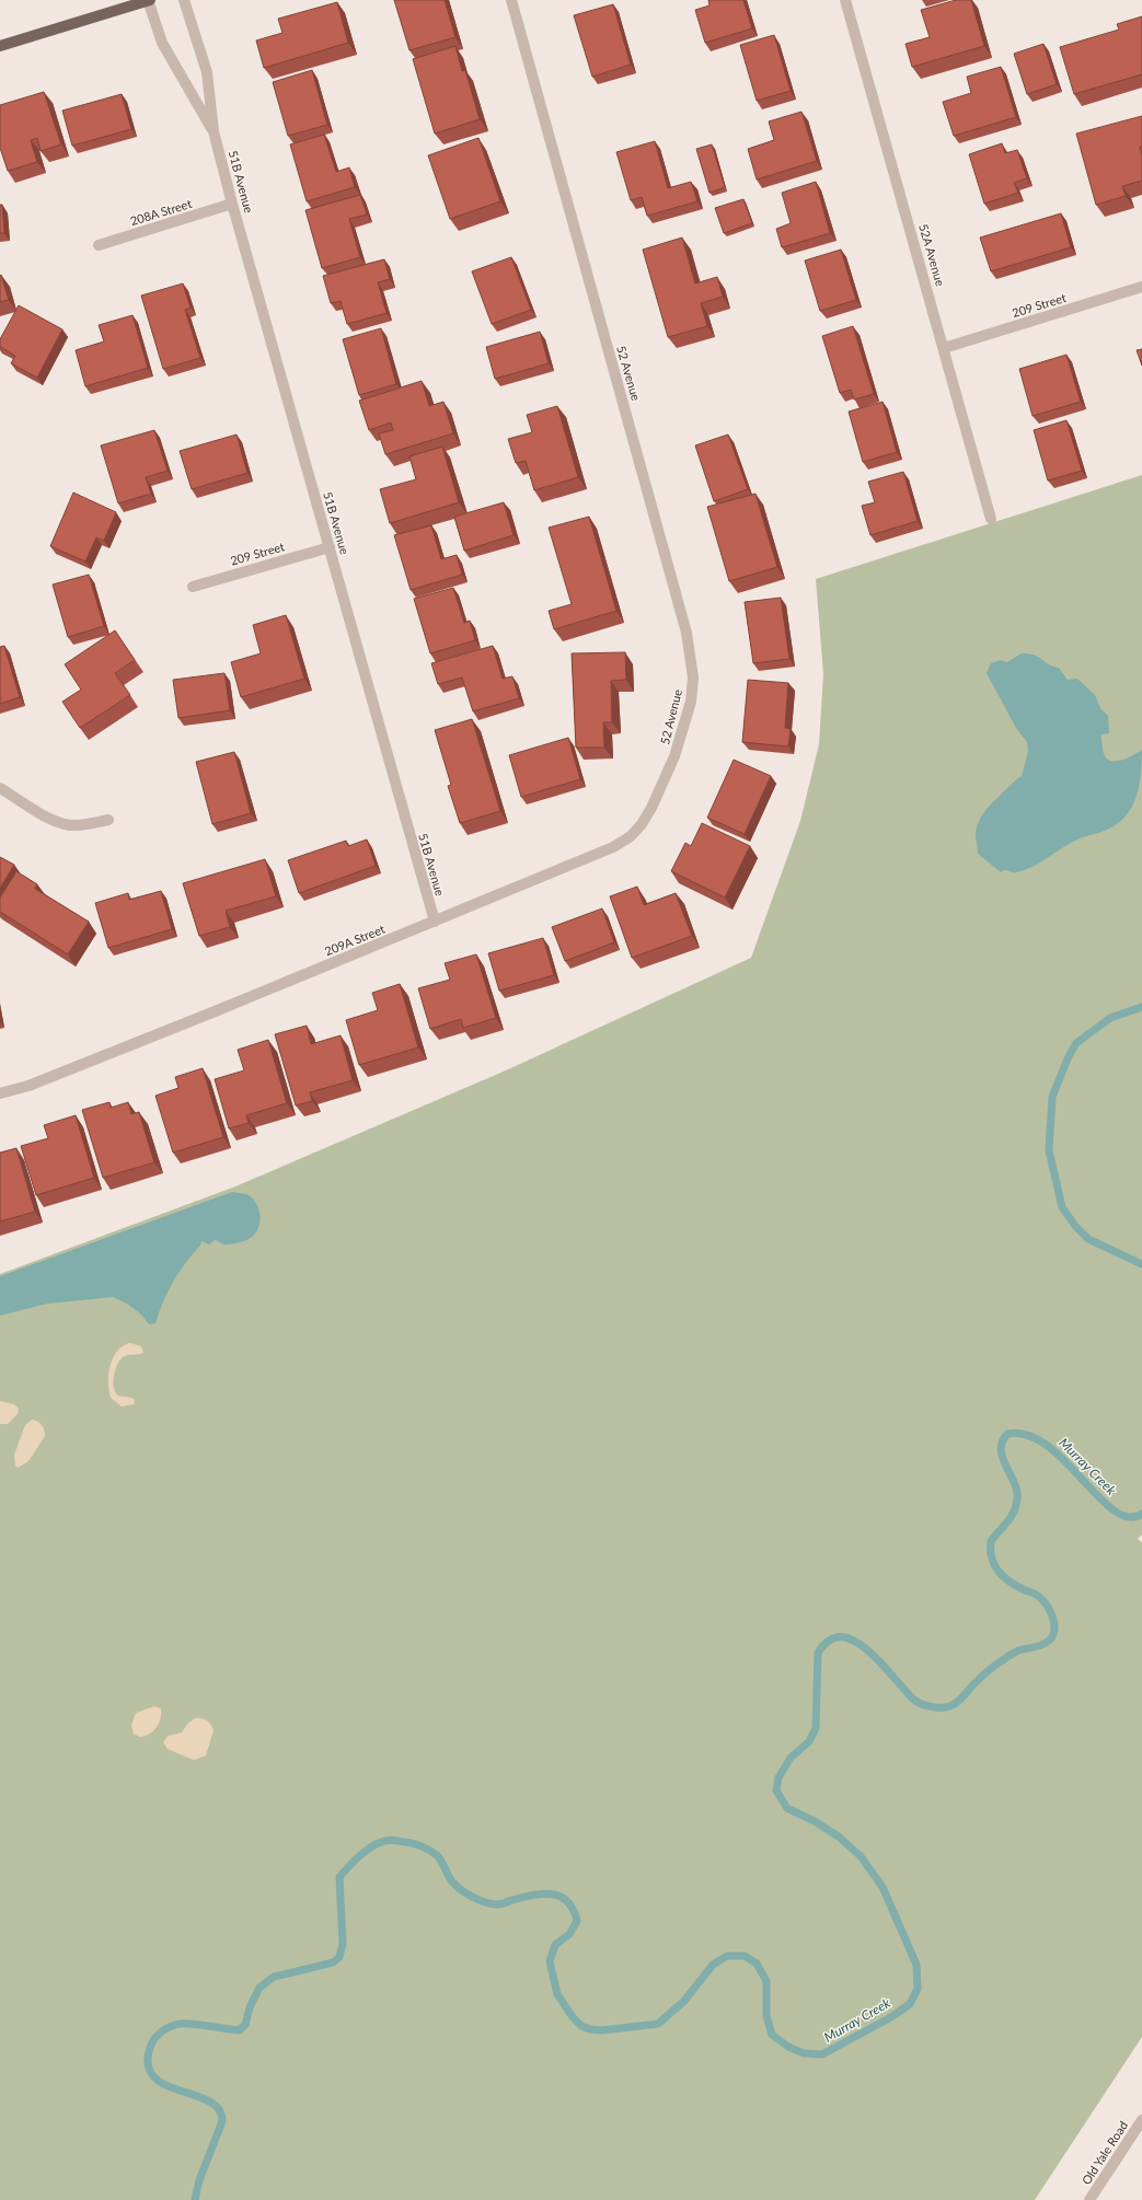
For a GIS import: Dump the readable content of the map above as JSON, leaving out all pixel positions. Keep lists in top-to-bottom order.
{
  "streets": {
    "street": [
      "51B Avenue",
      "208A Street",
      "52A Avenue",
      "209 Street",
      "52 Avenue",
      "209A Street",
      "Old Yale Road"
    ]
  },
  "crossings": [
    ["51B Avenue", "208A Street"],
    ["51B Avenue", "209 Street"],
    ["51B Avenue", "209A Street"],
    ["52A Avenue", "209 Street"],
    ["52 Avenue", "209A Street"]
  ],
  "water": ["Murray Creek"]
}
